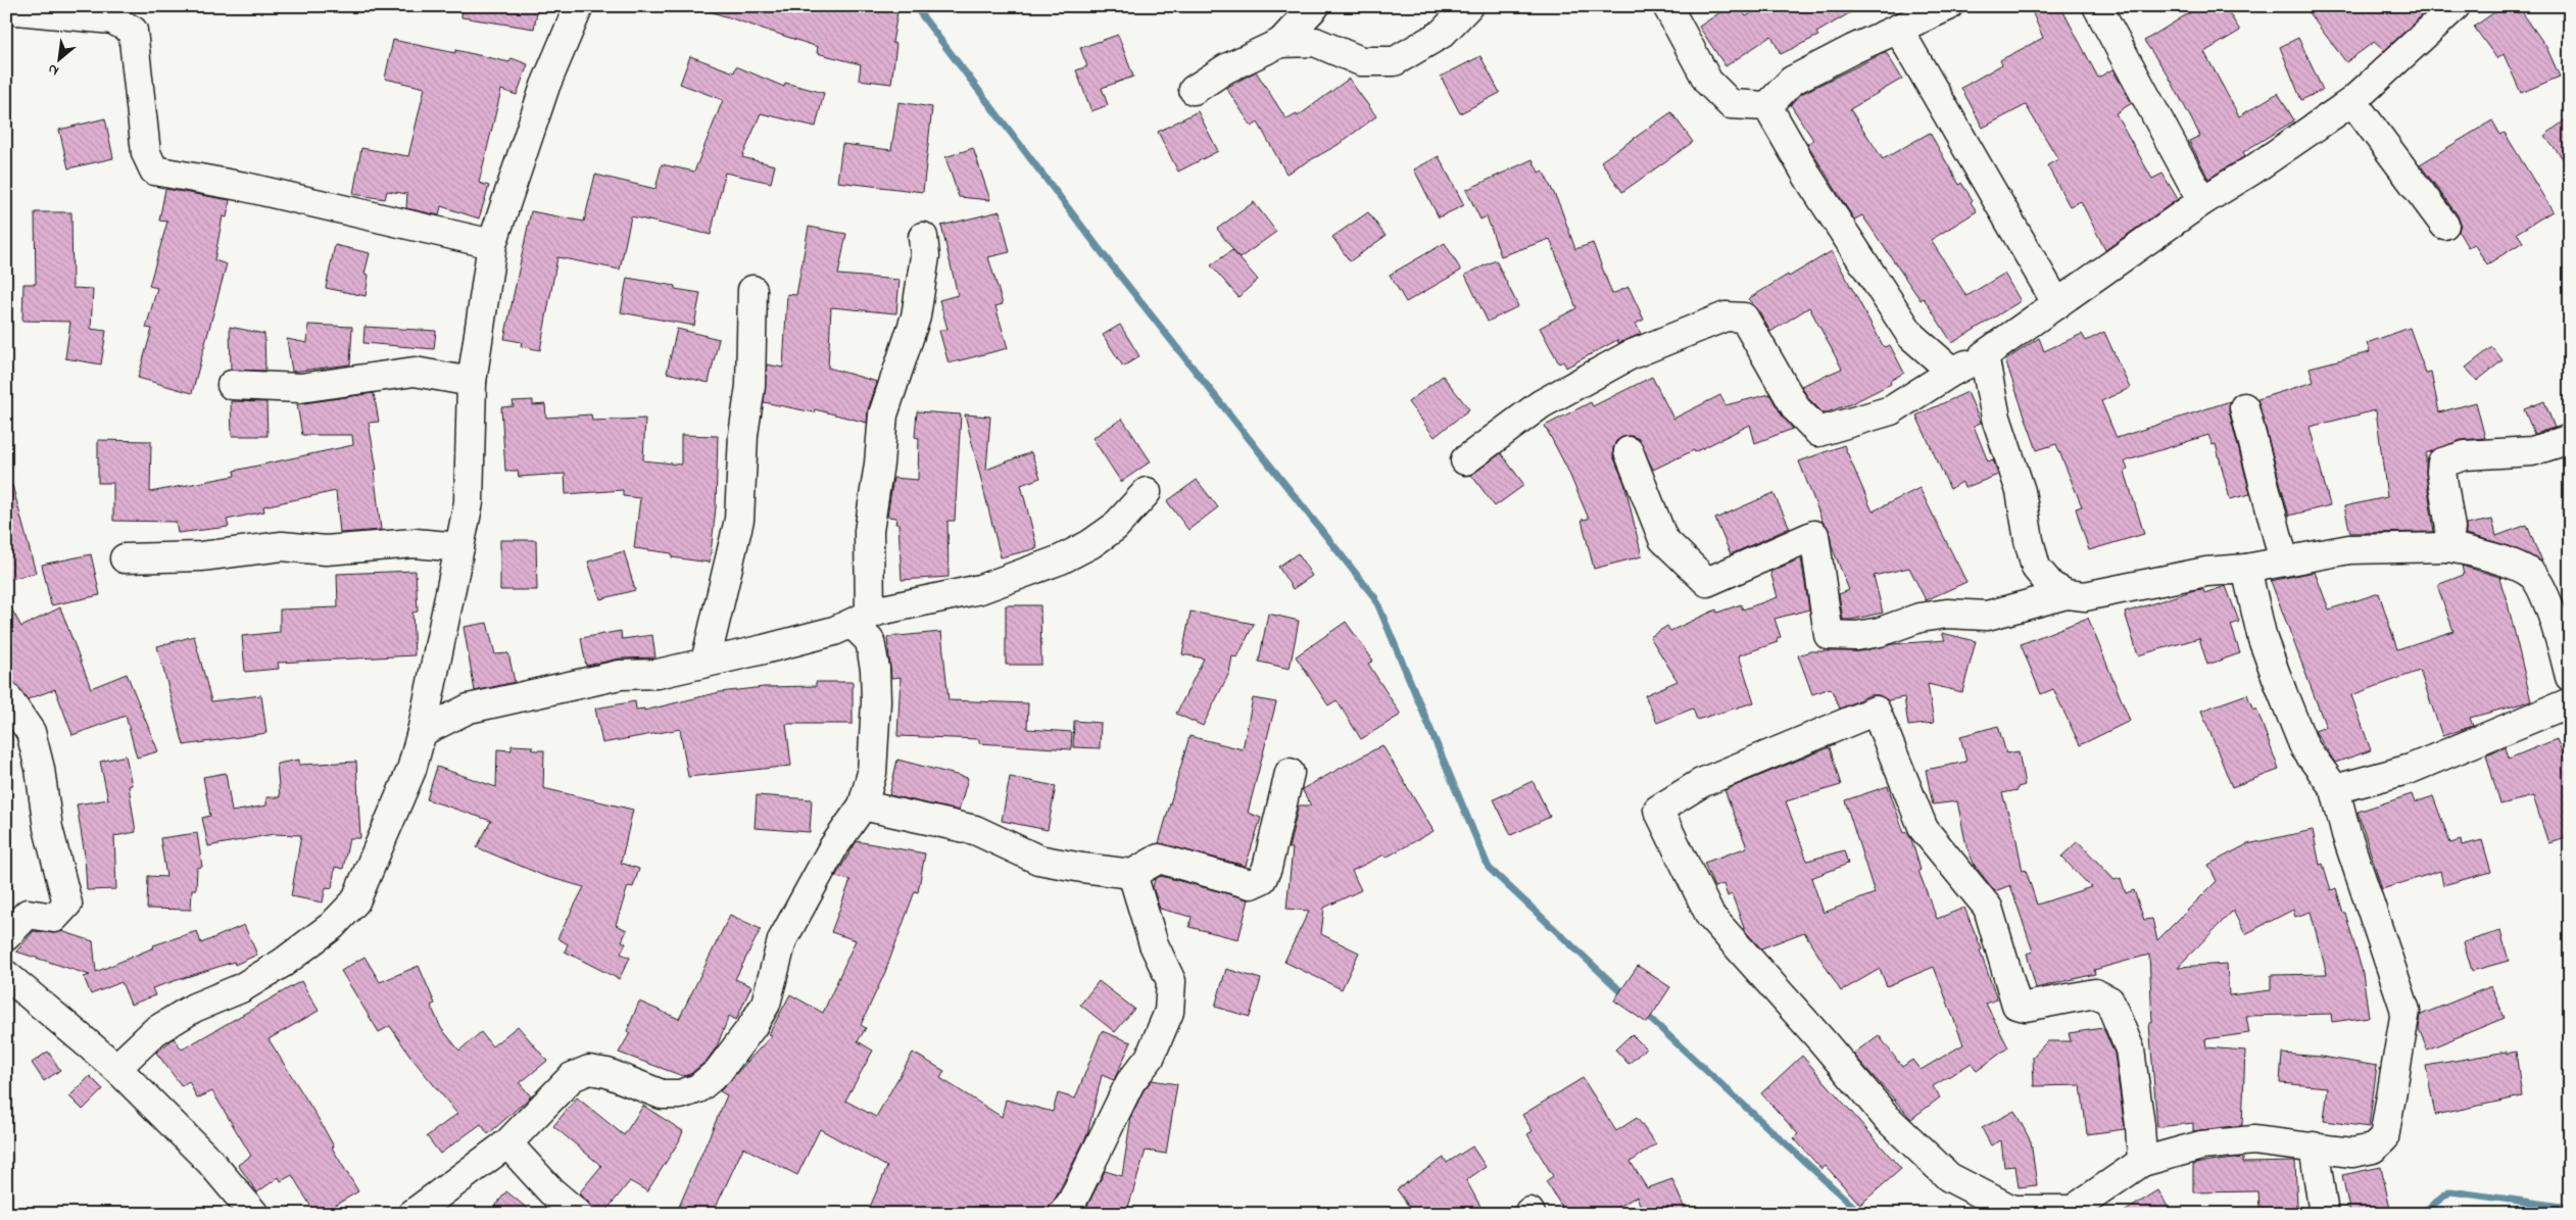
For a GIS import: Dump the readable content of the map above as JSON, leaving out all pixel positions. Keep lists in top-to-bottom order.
{
  "north": "bottom left"
}
